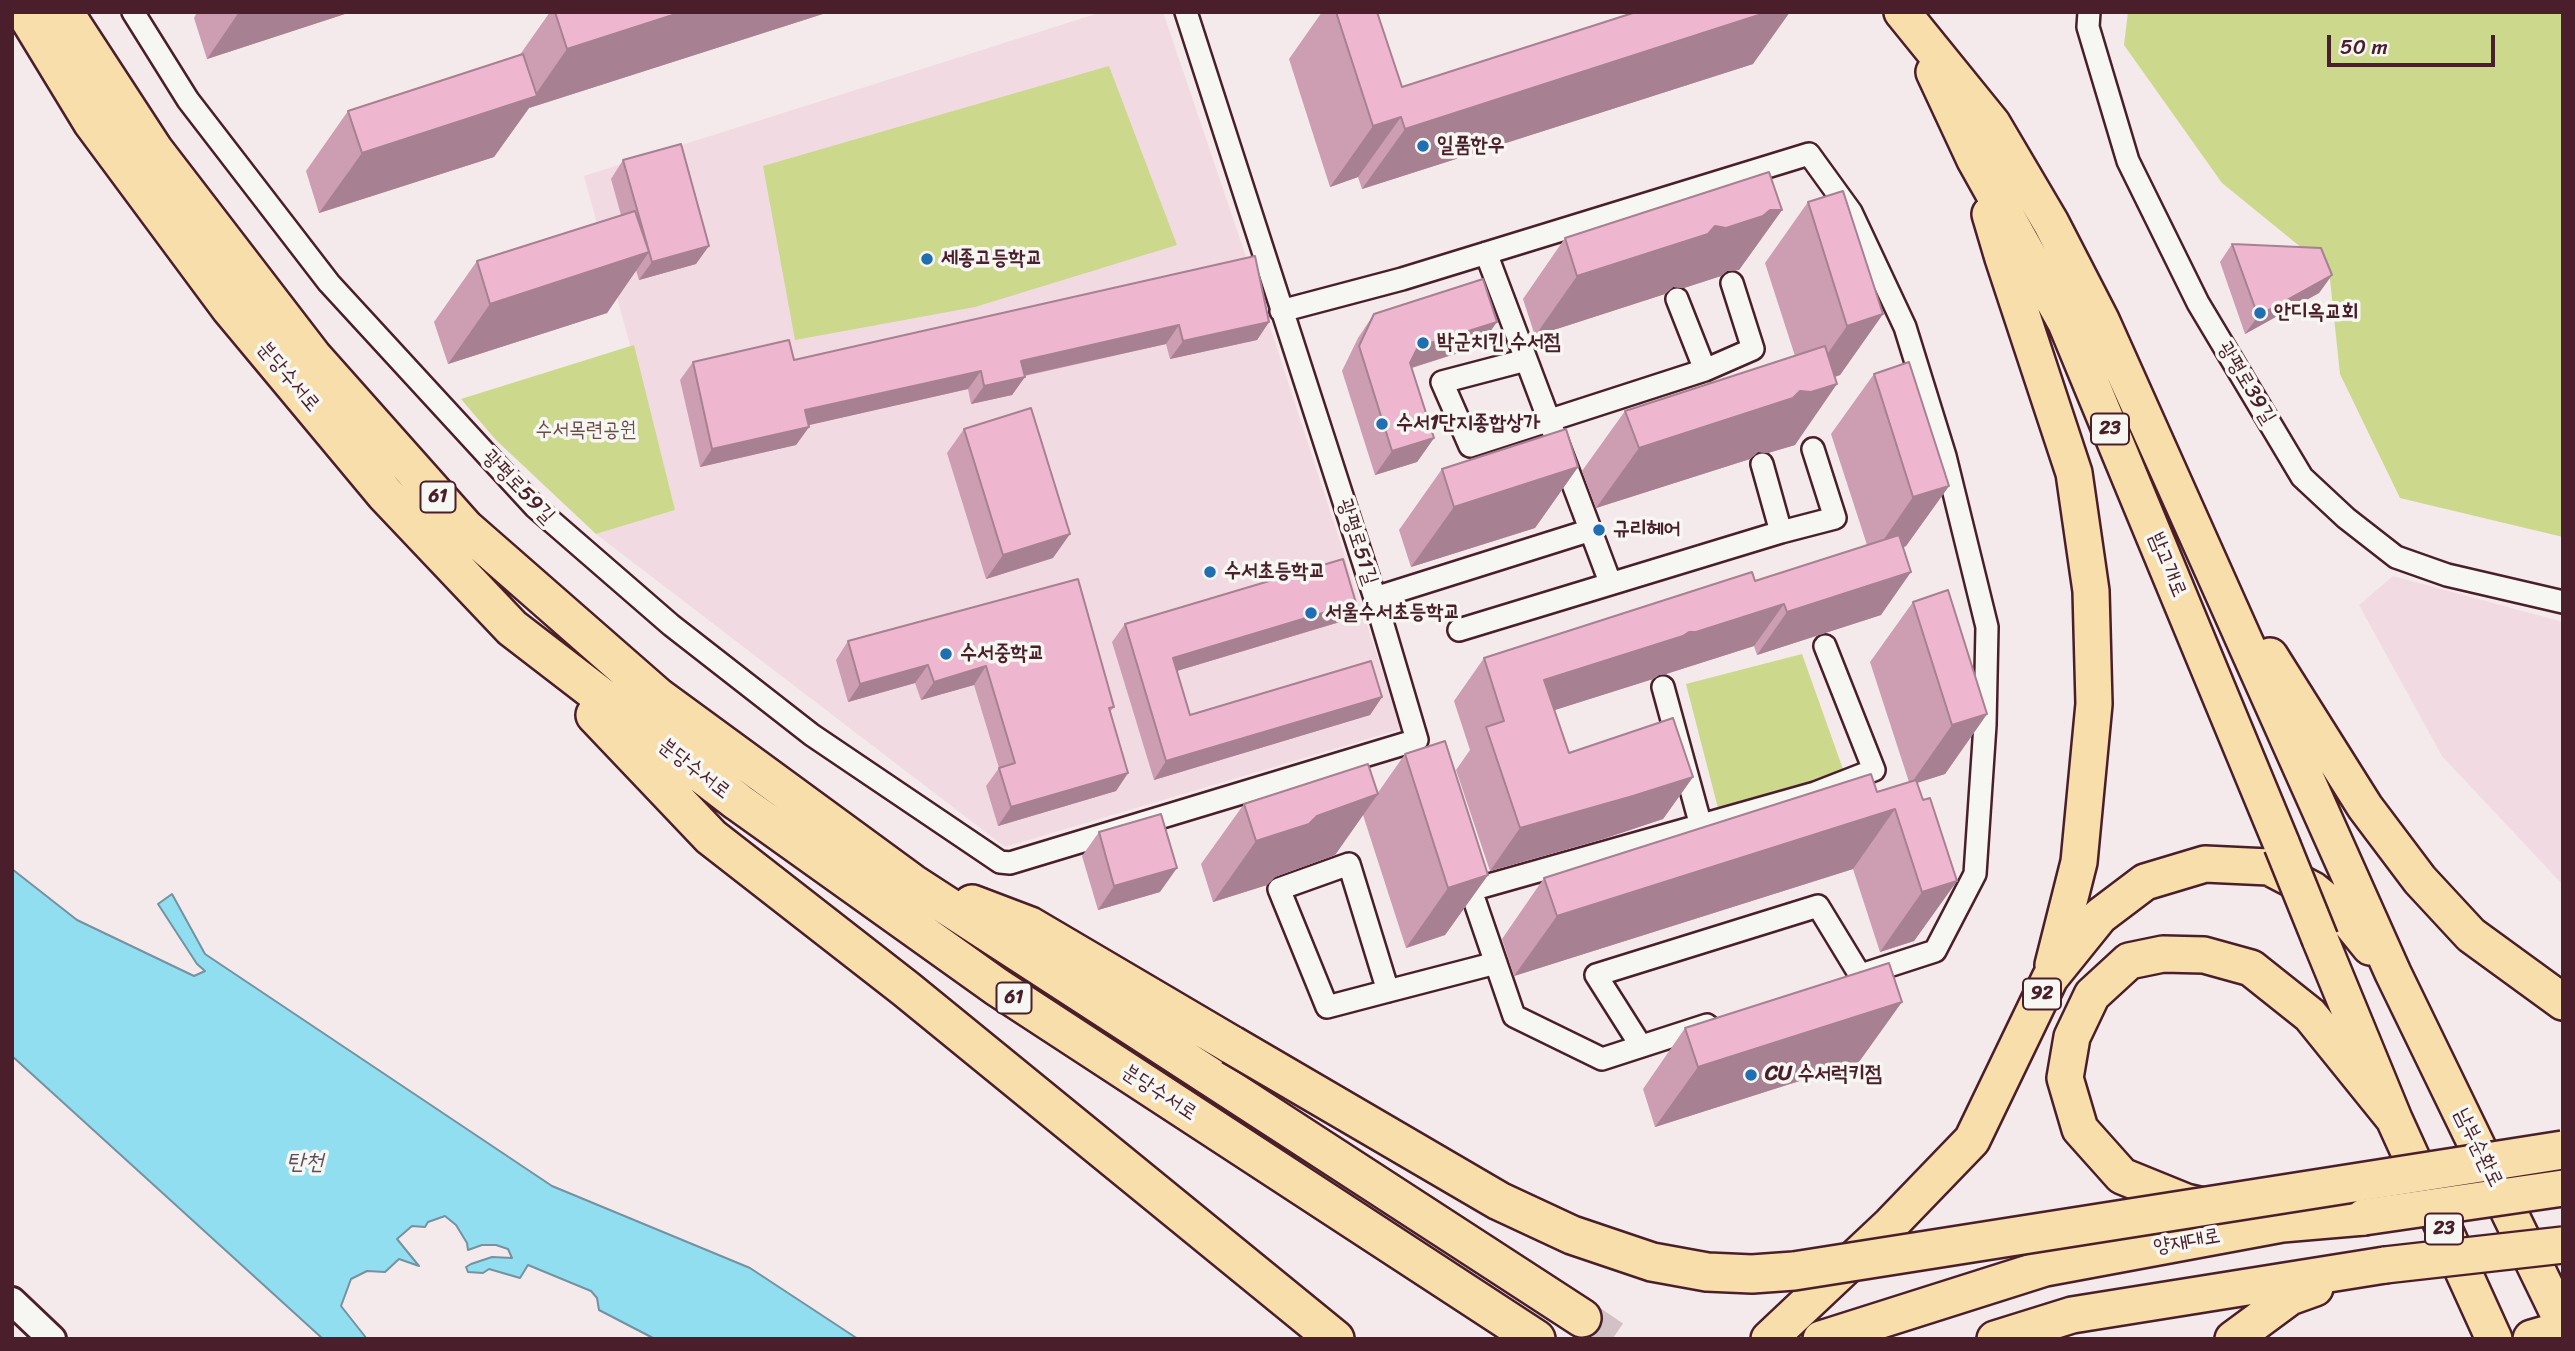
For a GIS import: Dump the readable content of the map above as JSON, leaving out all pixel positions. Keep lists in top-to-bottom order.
{
  "streets": {
    "highway": ["분당수서로", "61"],
    "main road": [
      "23",
      "밤고개로",
      "92",
      "남부순환로",
      "양재대로"
    ],
    "street": ["광평로39길", "광평로59길", "광평로51길"]
  },
  "crossings": [
    ["23", "밤고개로"],
    ["광평로59길", "광평로51길"],
    ["밤고개로", "92"],
    ["밤고개로", "남부순환로"],
    ["92", "남부순환로"]
  ],
  "water": ["탄천"],
  "parks": ["수서목련공원"],
  "places": [
    "일품한우",
    "세종고등학교",
    "안디옥교회",
    "박군치킨 수서점",
    "수서1단지종합상가",
    "규리헤어",
    "수서초등학교",
    "서울수서초등학교",
    "수서중학교",
    "CU 수서럭키점"
  ],
  "scale_bar": "50 m"
}
